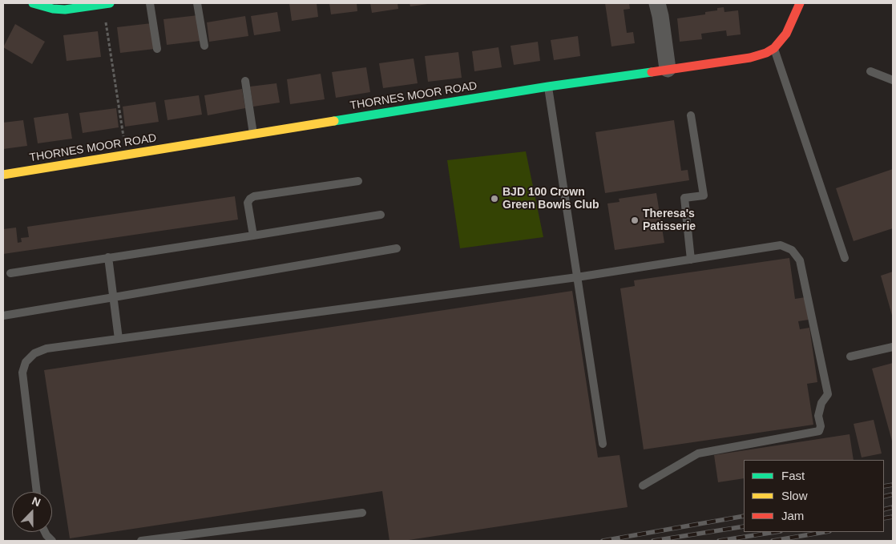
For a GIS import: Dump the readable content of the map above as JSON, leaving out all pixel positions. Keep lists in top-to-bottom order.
{
  "streets": {
    "street": ["THORNES MOOR ROAD"]
  },
  "places": ["BJD 100 Crown Green Bowls Club", "Theresa's Patisserie"],
  "legend": ["Fast", "Slow", "Jam"],
  "north": "top"
}
